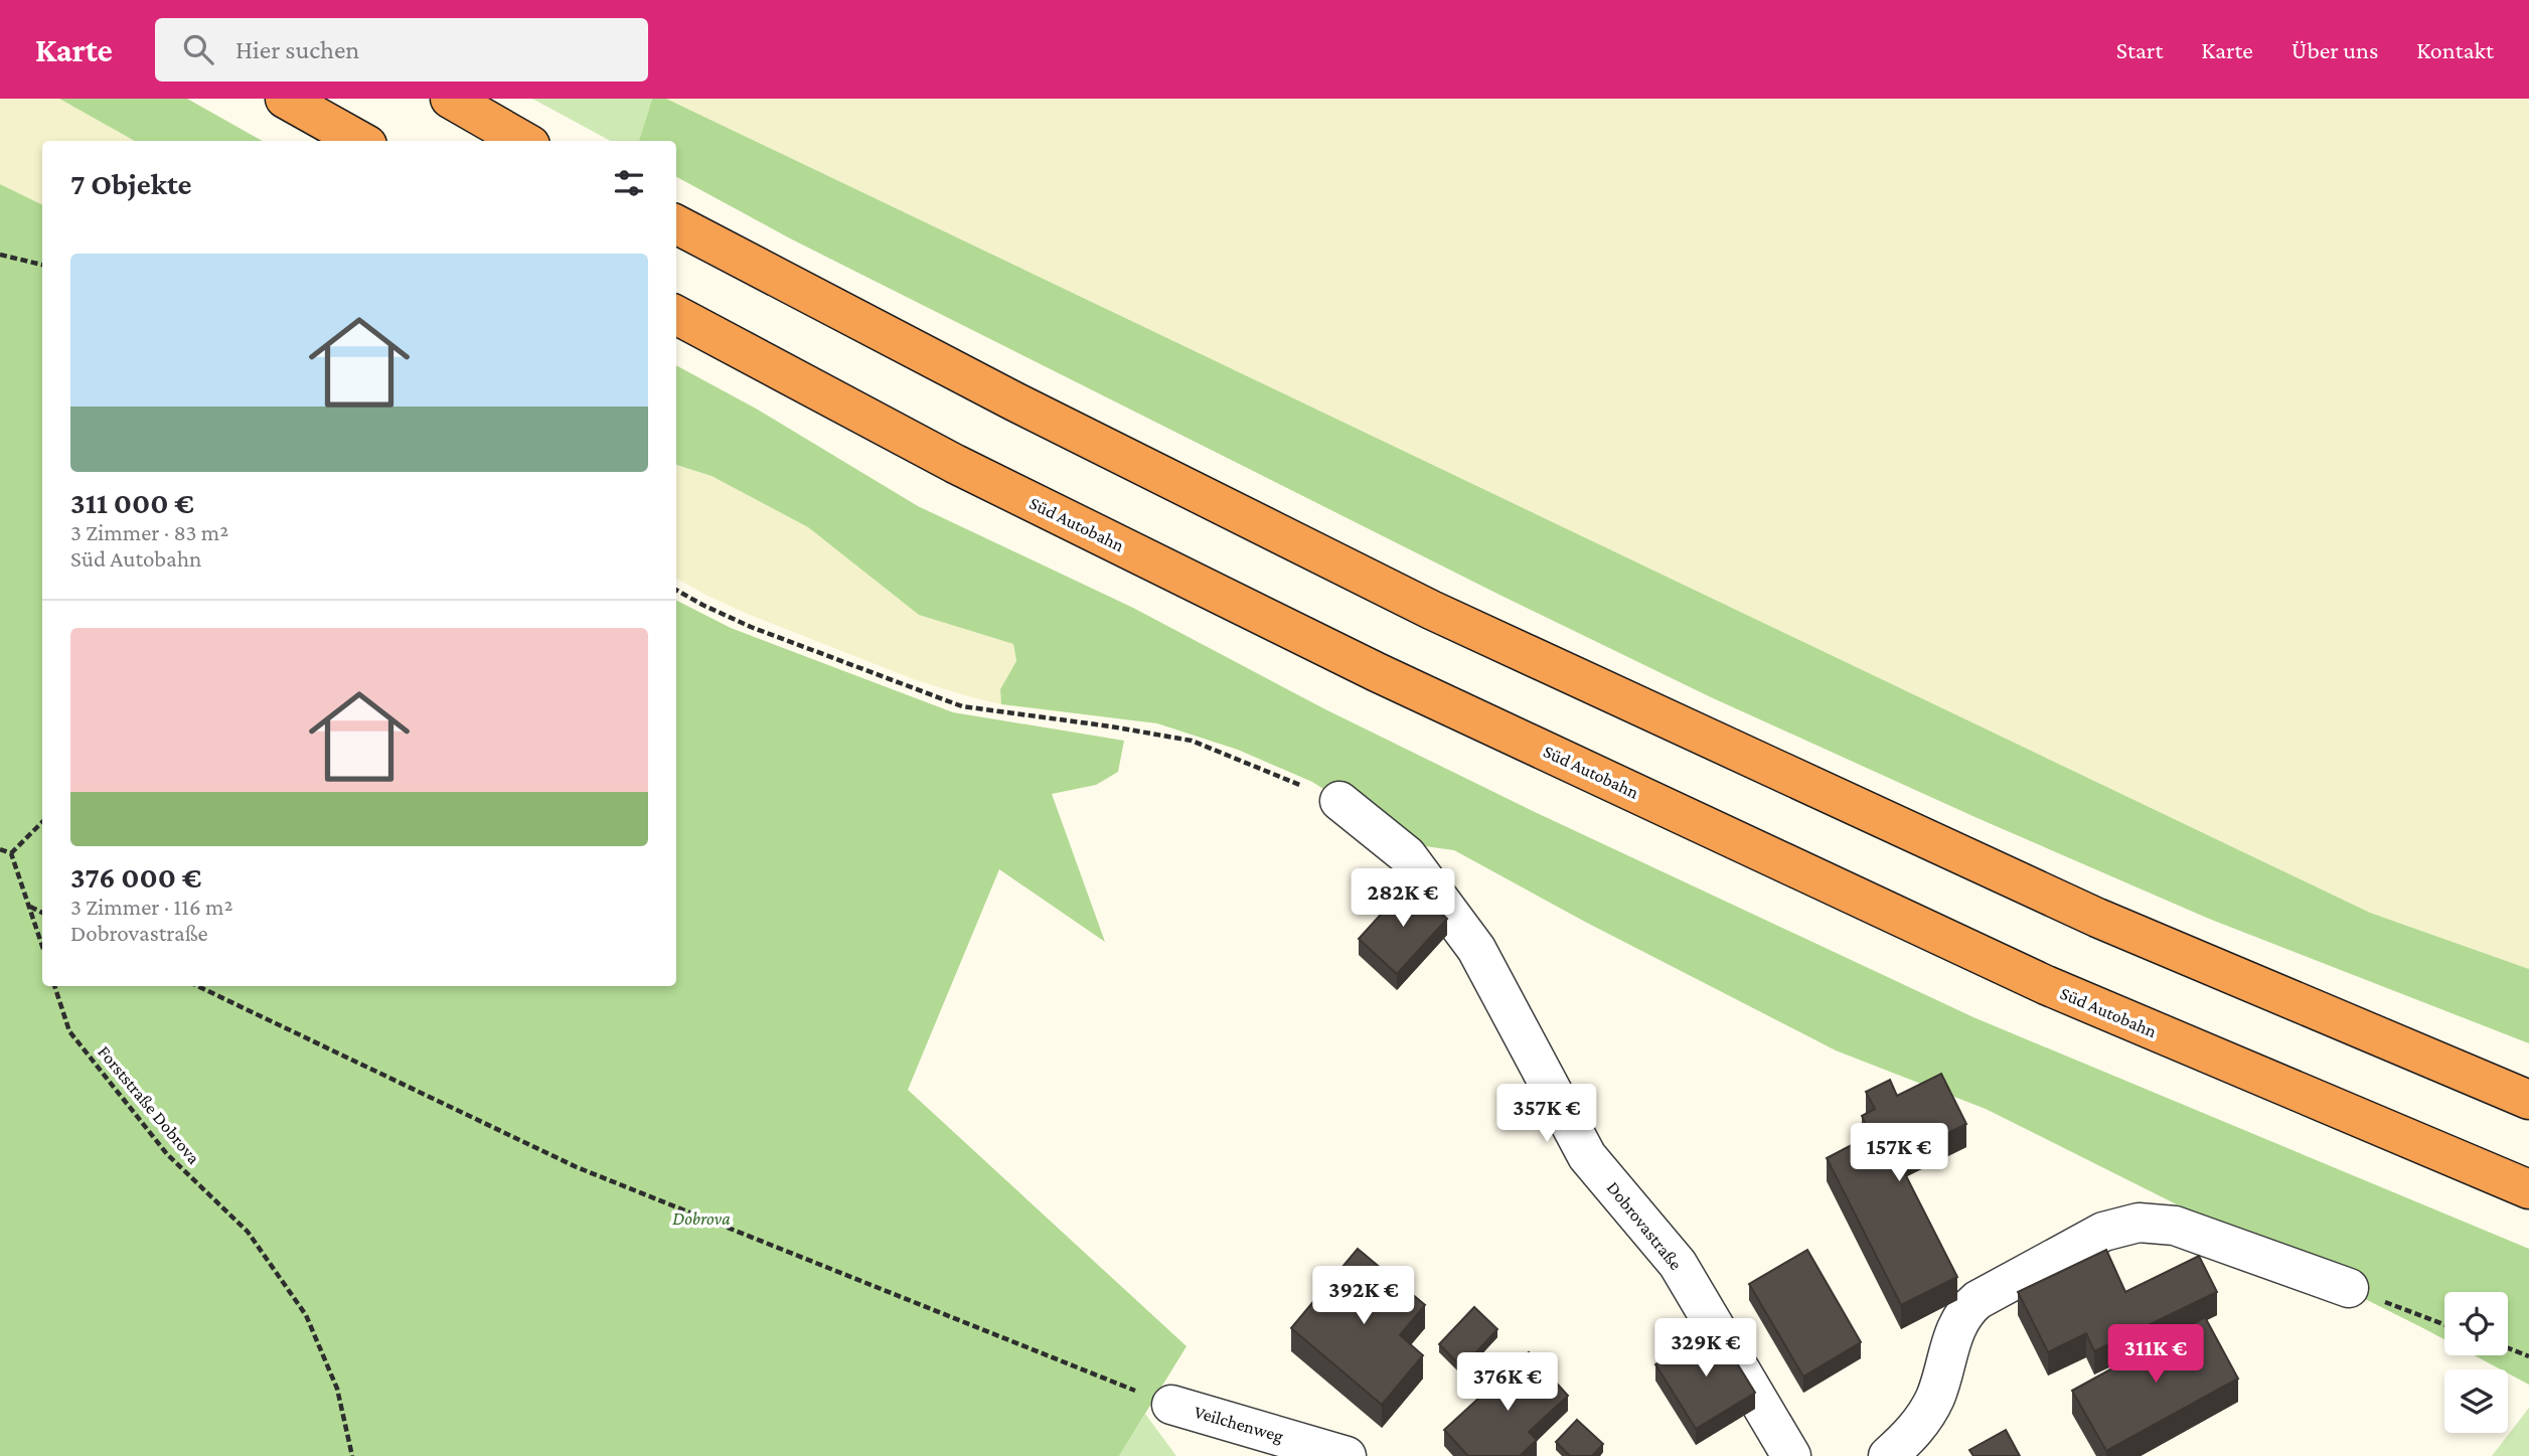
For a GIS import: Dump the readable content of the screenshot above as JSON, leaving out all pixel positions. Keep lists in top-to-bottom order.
{
  "streets": {
    "highway": ["Süd Autobahn"],
    "street": ["Dobrovastraße", "Veilchenweg"],
    "path": ["Forststraße Dobrova"]
  },
  "parks": ["Dobrova"],
  "page": {
    "header": "Karte",
    "search": "Hier suchen",
    "nav": [
      "Start",
      "Karte",
      "Über uns",
      "Kontakt"
    ],
    "heading": "7 Objekte",
    "list": [
      {
        "name": "311 000 €",
        "note": "3 Zimmer · 83 m² · Süd Autobahn"
      },
      {
        "name": "376 000 €",
        "note": "3 Zimmer · 116 m² · Dobrovastraße"
      }
    ],
    "price": [
      "282K €",
      "357K €",
      "157K €",
      "392K €",
      "329K €",
      "311K €",
      "376K €"
    ]
  }
}
